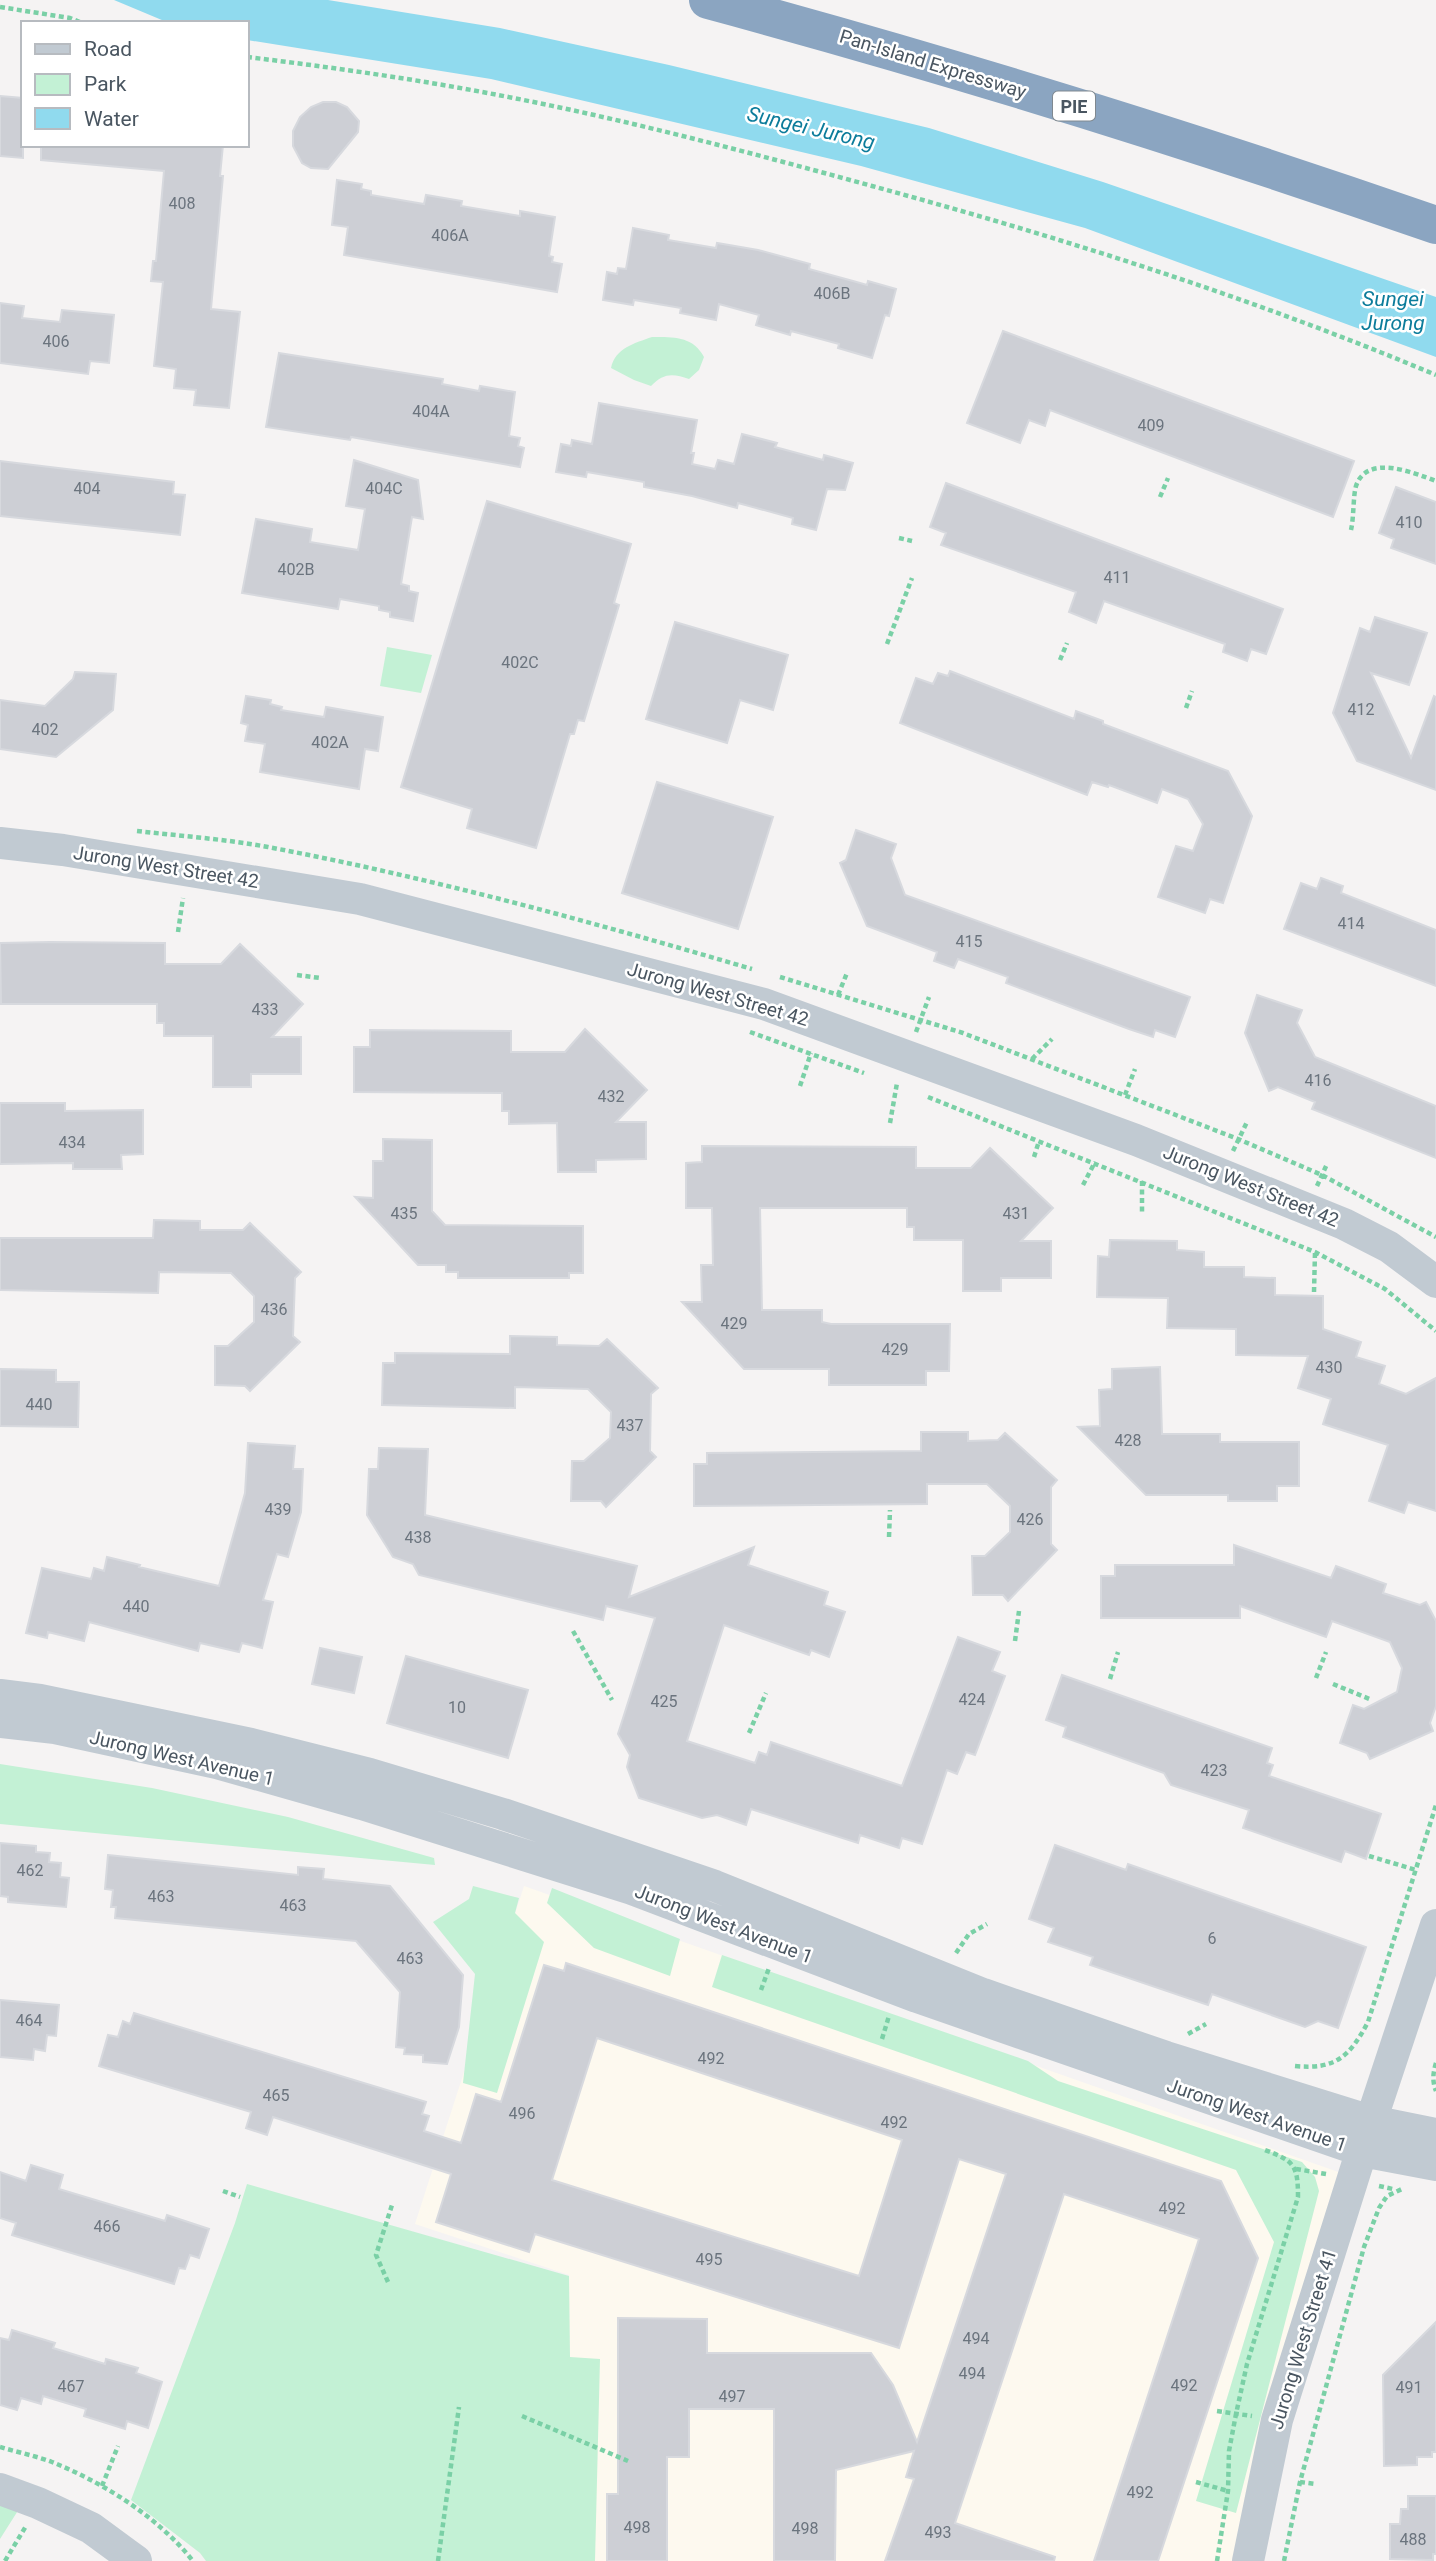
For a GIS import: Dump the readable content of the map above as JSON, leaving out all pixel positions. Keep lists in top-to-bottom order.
{
  "streets": {
    "highway": ["Pan-Island Expressway", "PIE"],
    "street": ["Jurong West Street 42", "Jurong West Avenue 1", "Jurong West Street 41"]
  },
  "crossings": [
    ["Jurong West Avenue 1", "Jurong West Street 41"]
  ],
  "water": ["Sungei Jurong"],
  "house_numbers": [
    "408",
    "406A",
    "406B",
    "406",
    "404A",
    "409",
    "404",
    "404C",
    "410",
    "402B",
    "411",
    "402C",
    "412",
    "402",
    "402A",
    "414",
    "415",
    "433",
    "416",
    "432",
    "434",
    "435",
    "431",
    "436",
    "429",
    "429",
    "430",
    "440",
    "437",
    "428",
    "439",
    "426",
    "438",
    "440",
    "424",
    "425",
    "10",
    "423",
    "462",
    "463",
    "463",
    "6",
    "463",
    "464",
    "492",
    "465",
    "496",
    "492",
    "492",
    "466",
    "495",
    "494",
    "494",
    "492",
    "467",
    "491",
    "497",
    "492",
    "498",
    "498",
    "493",
    "488"
  ],
  "legend": ["Road", "Park", "Water"]
}
